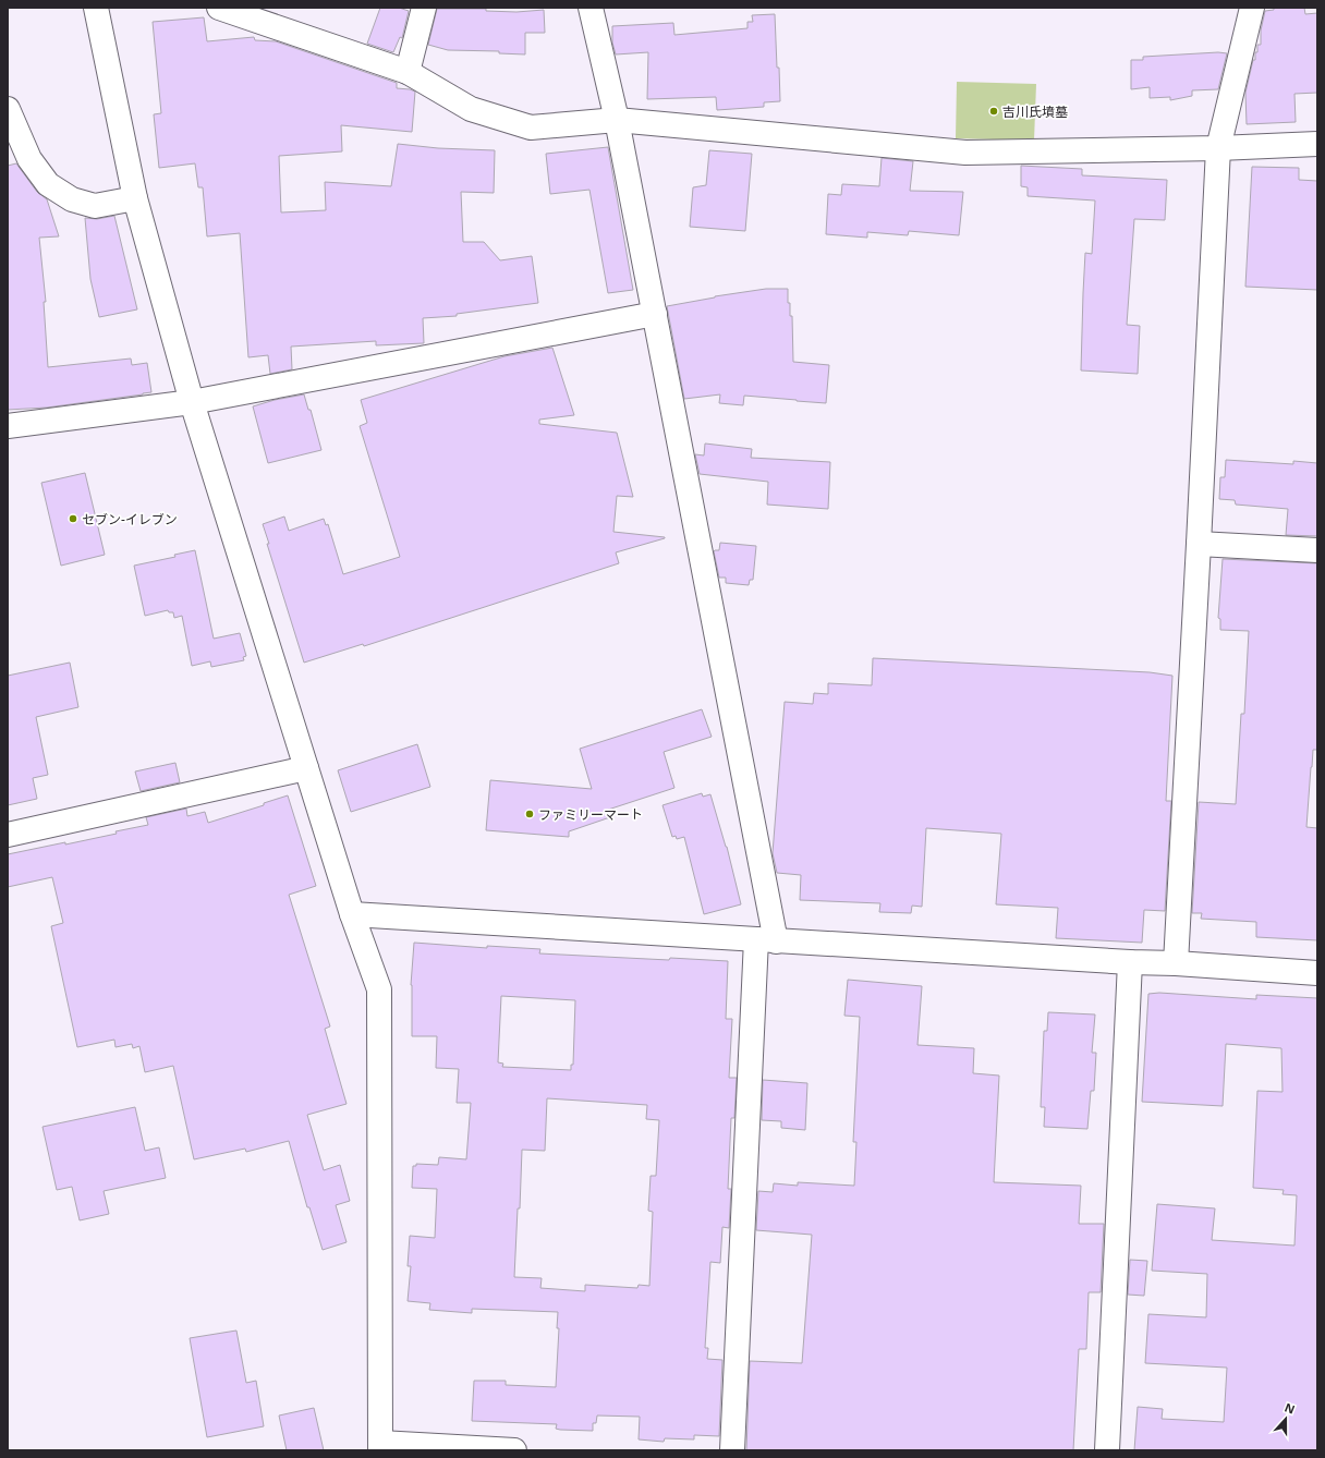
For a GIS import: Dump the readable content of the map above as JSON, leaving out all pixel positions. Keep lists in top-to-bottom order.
{
  "places": ["吉川氏墳墓", "セブン-イレブン", "ファミリーマート"],
  "north": "top"
}
